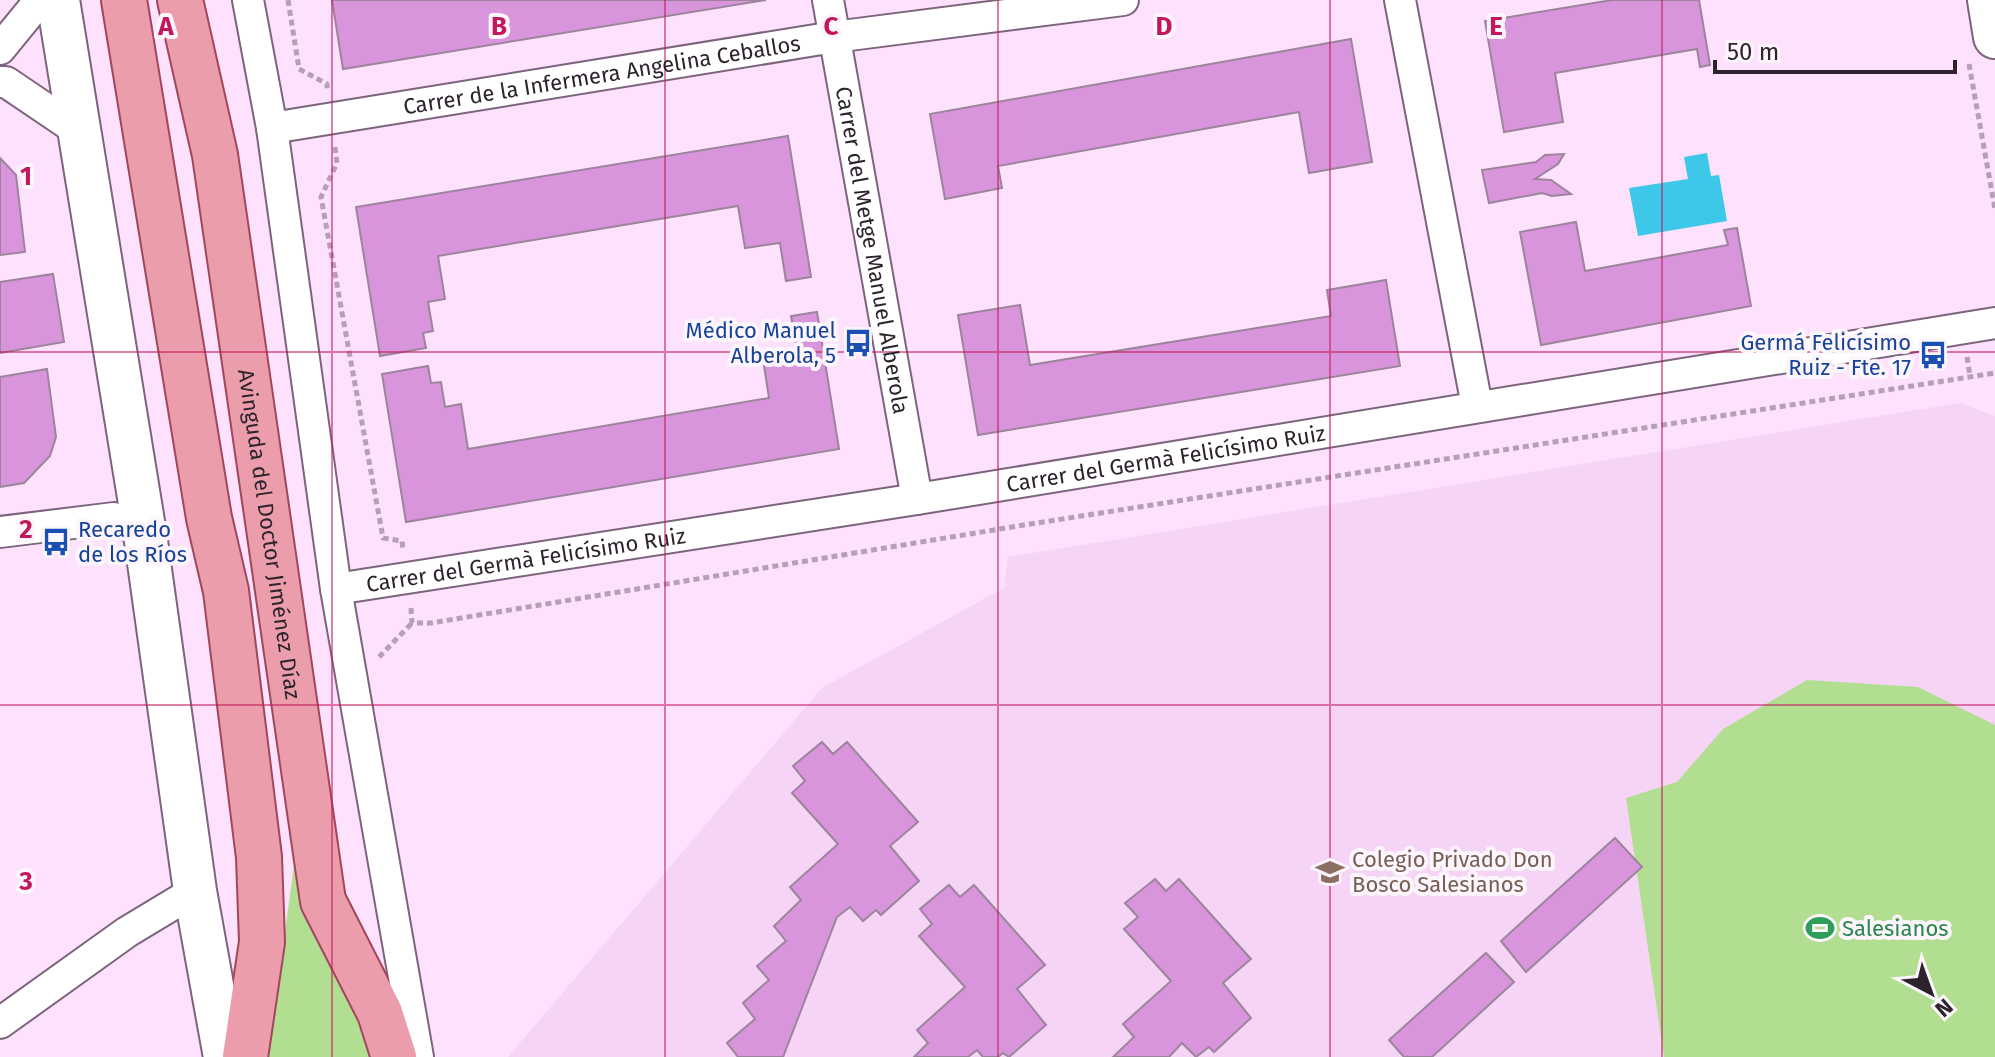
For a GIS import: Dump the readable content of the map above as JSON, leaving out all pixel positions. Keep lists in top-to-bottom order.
{
  "streets": {
    "main road": ["Avinguda del Doctor Jiménez Díaz"],
    "street": ["Carrer de la Infermera Angelina Ceballos", "Carrer del Metge Manuel Alberola", "Carrer del Germà Felicísimo Ruiz"]
  },
  "crossings": [
    ["Carrer de la Infermera Angelina Ceballos", "Carrer del Metge Manuel Alberola"],
    ["Carrer del Metge Manuel Alberola", "Carrer del Germà Felicísimo Ruiz"]
  ],
  "places": {
    "bus stop": ["Médico Manuel Alberola, 5", "Germá Felicísimo Ruiz - Fte. 17", "Recaredo de los Ríos"],
    "school or university": ["Colegio Privado Don Bosco Salesianos"],
    "sports": ["Salesianos"]
  },
  "scale_bar": "50 m",
  "north": "bottom right",
  "grid": {
    "columns": [
      "A",
      "B",
      "C",
      "D",
      "E"
    ],
    "rows": ["1", "2", "3"]
  }
}
